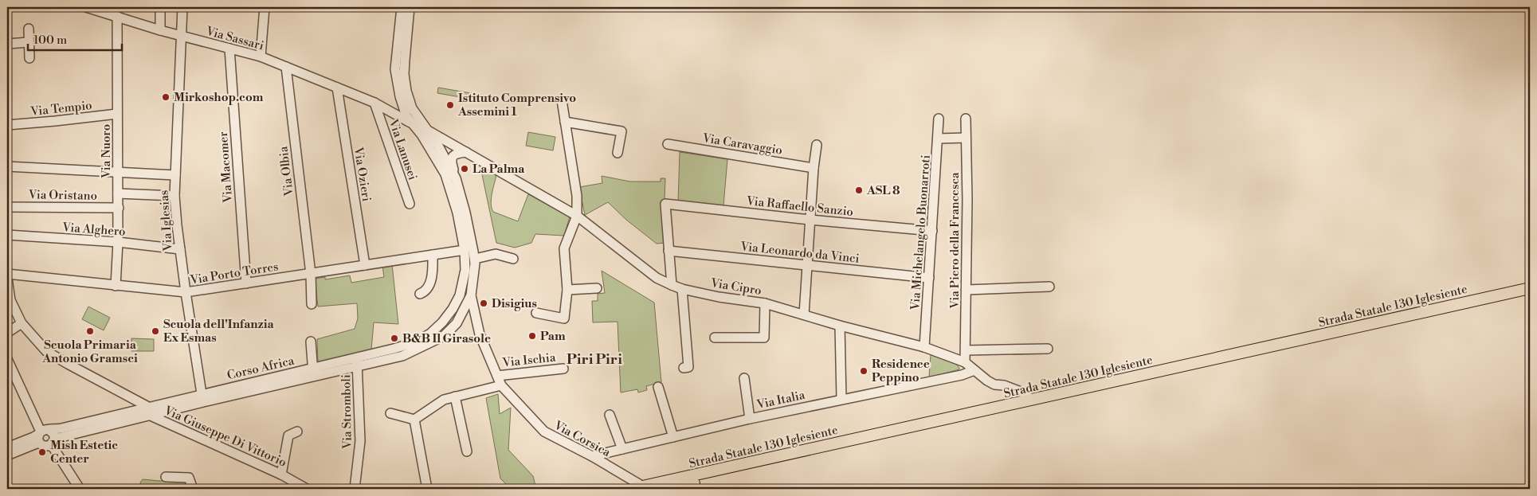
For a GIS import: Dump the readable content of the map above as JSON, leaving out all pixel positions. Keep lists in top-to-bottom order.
{
  "streets": {
    "main road": ["Strada Statale 130 Iglesiente"],
    "street": [
      "Via Sassari",
      "Via Tempio",
      "Via Caravaggio",
      "Via Lanusei",
      "Via Nuoro",
      "Via Macomer",
      "Via Olbia",
      "Via Ozieri",
      "Via Oristano",
      "Via Raffaello Sanzio",
      "Via Iglesias",
      "Via Alghero",
      "Via Michelangelo Buonarroti",
      "Via Piero della Francesca",
      "Via Leonardo da Vinci",
      "Via Porto Torres",
      "Via Cipro",
      "Via Ischia",
      "Corso Africa",
      "Via Italia",
      "Via Stromboli",
      "Via Giuseppe Di Vittorio",
      "Via Corsica"
    ]
  },
  "crossings": [
    ["Via Sassari", "Via Lanusei"],
    ["Via Sassari", "Via Nuoro"],
    ["Via Sassari", "Via Macomer"],
    ["Via Sassari", "Via Olbia"],
    ["Via Sassari", "Via Ozieri"],
    ["Via Sassari", "Via Iglesias"],
    ["Via Sassari", "Via Cipro"],
    ["Via Sassari", "Corso Africa"],
    ["Via Tempio", "Via Nuoro"],
    ["Via Nuoro", "Via Oristano"],
    ["Via Nuoro", "Via Alghero"],
    ["Via Nuoro", "Via Porto Torres"],
    ["Via Macomer", "Via Porto Torres"],
    ["Via Olbia", "Via Porto Torres"],
    ["Via Ozieri", "Via Porto Torres"],
    ["Via Raffaello Sanzio", "Via Michelangelo Buonarroti"],
    ["Via Raffaello Sanzio", "Via Leonardo da Vinci"],
    ["Via Iglesias", "Via Alghero"],
    ["Via Iglesias", "Via Porto Torres"],
    ["Via Iglesias", "Corso Africa"],
    ["Via Michelangelo Buonarroti", "Via Leonardo da Vinci"],
    ["Via Michelangelo Buonarroti", "Via Cipro"],
    ["Via Piero della Francesca", "Via Cipro"],
    ["Via Porto Torres", "Corso Africa"],
    ["Via Cipro", "Corso Africa"],
    ["Via Cipro", "Via Italia"],
    ["Strada Statale 130 Iglesiente", "Via Corsica"],
    ["Via Ischia", "Via Corsica"],
    ["Corso Africa", "Via Stromboli"],
    ["Corso Africa", "Via Giuseppe Di Vittorio"],
    ["Corso Africa", "Via Corsica"],
    ["Via Italia", "Via Corsica"]
  ],
  "districts": ["Piri Piri"],
  "places": [
    "Mirkoshop.com",
    "Istituto Comprensivo Assemini 1",
    "La Palma",
    "ASL 8",
    "Disigius",
    "Scuola Primaria Antonio Gramsci",
    "Scuola dell'Infanzia Ex Esmas",
    "Pam",
    "B&B Il Girasole",
    "Residence Peppino",
    "Mish Estetic Center"
  ],
  "scale_bar": "100 m"
}
